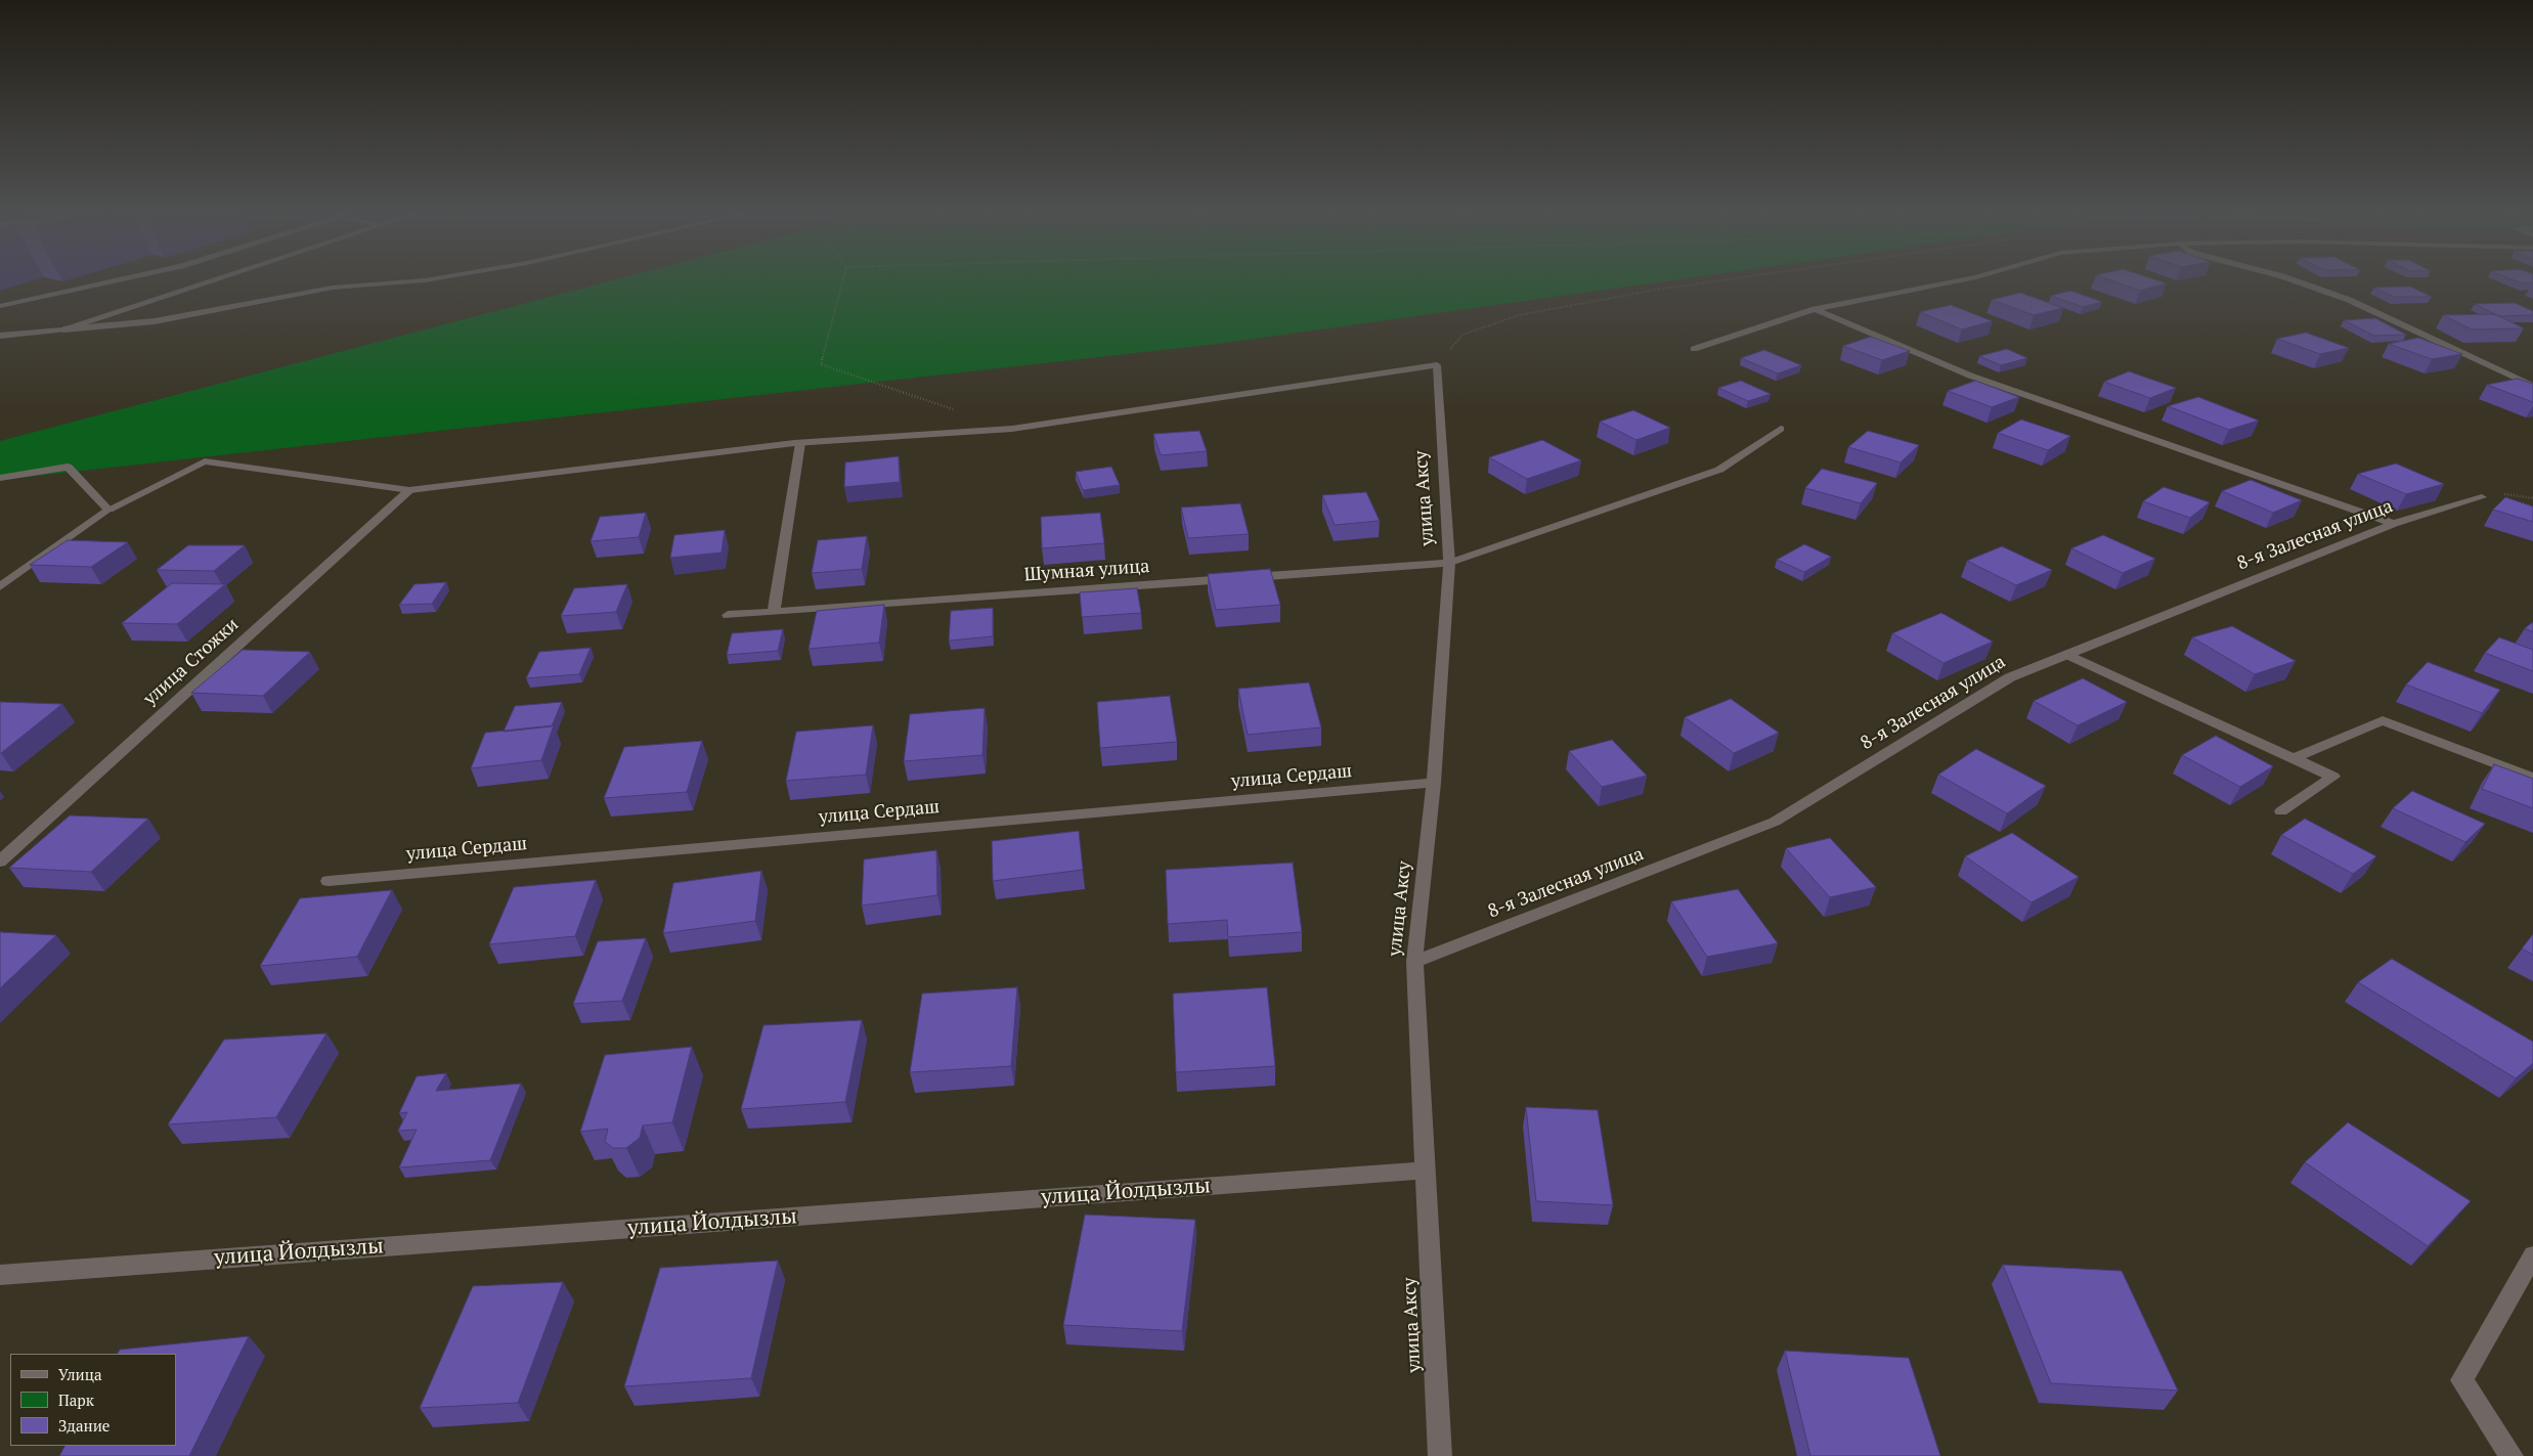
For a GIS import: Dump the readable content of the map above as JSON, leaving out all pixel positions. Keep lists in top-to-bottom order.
{
  "streets": {
    "street": [
      "улица Аксу",
      "8-я Залесная улица",
      "Шумная улица",
      "улица Стожки",
      "улица Сердаш",
      "улица Йолдызлы"
    ]
  },
  "crossings": [
    ["улица Аксу", "8-я Залесная улица"],
    ["улица Аксу", "Шумная улица"],
    ["улица Аксу", "улица Сердаш"],
    ["улица Аксу", "улица Йолдызлы"]
  ],
  "legend": ["Улица", "Парк", "Здание"]
}
